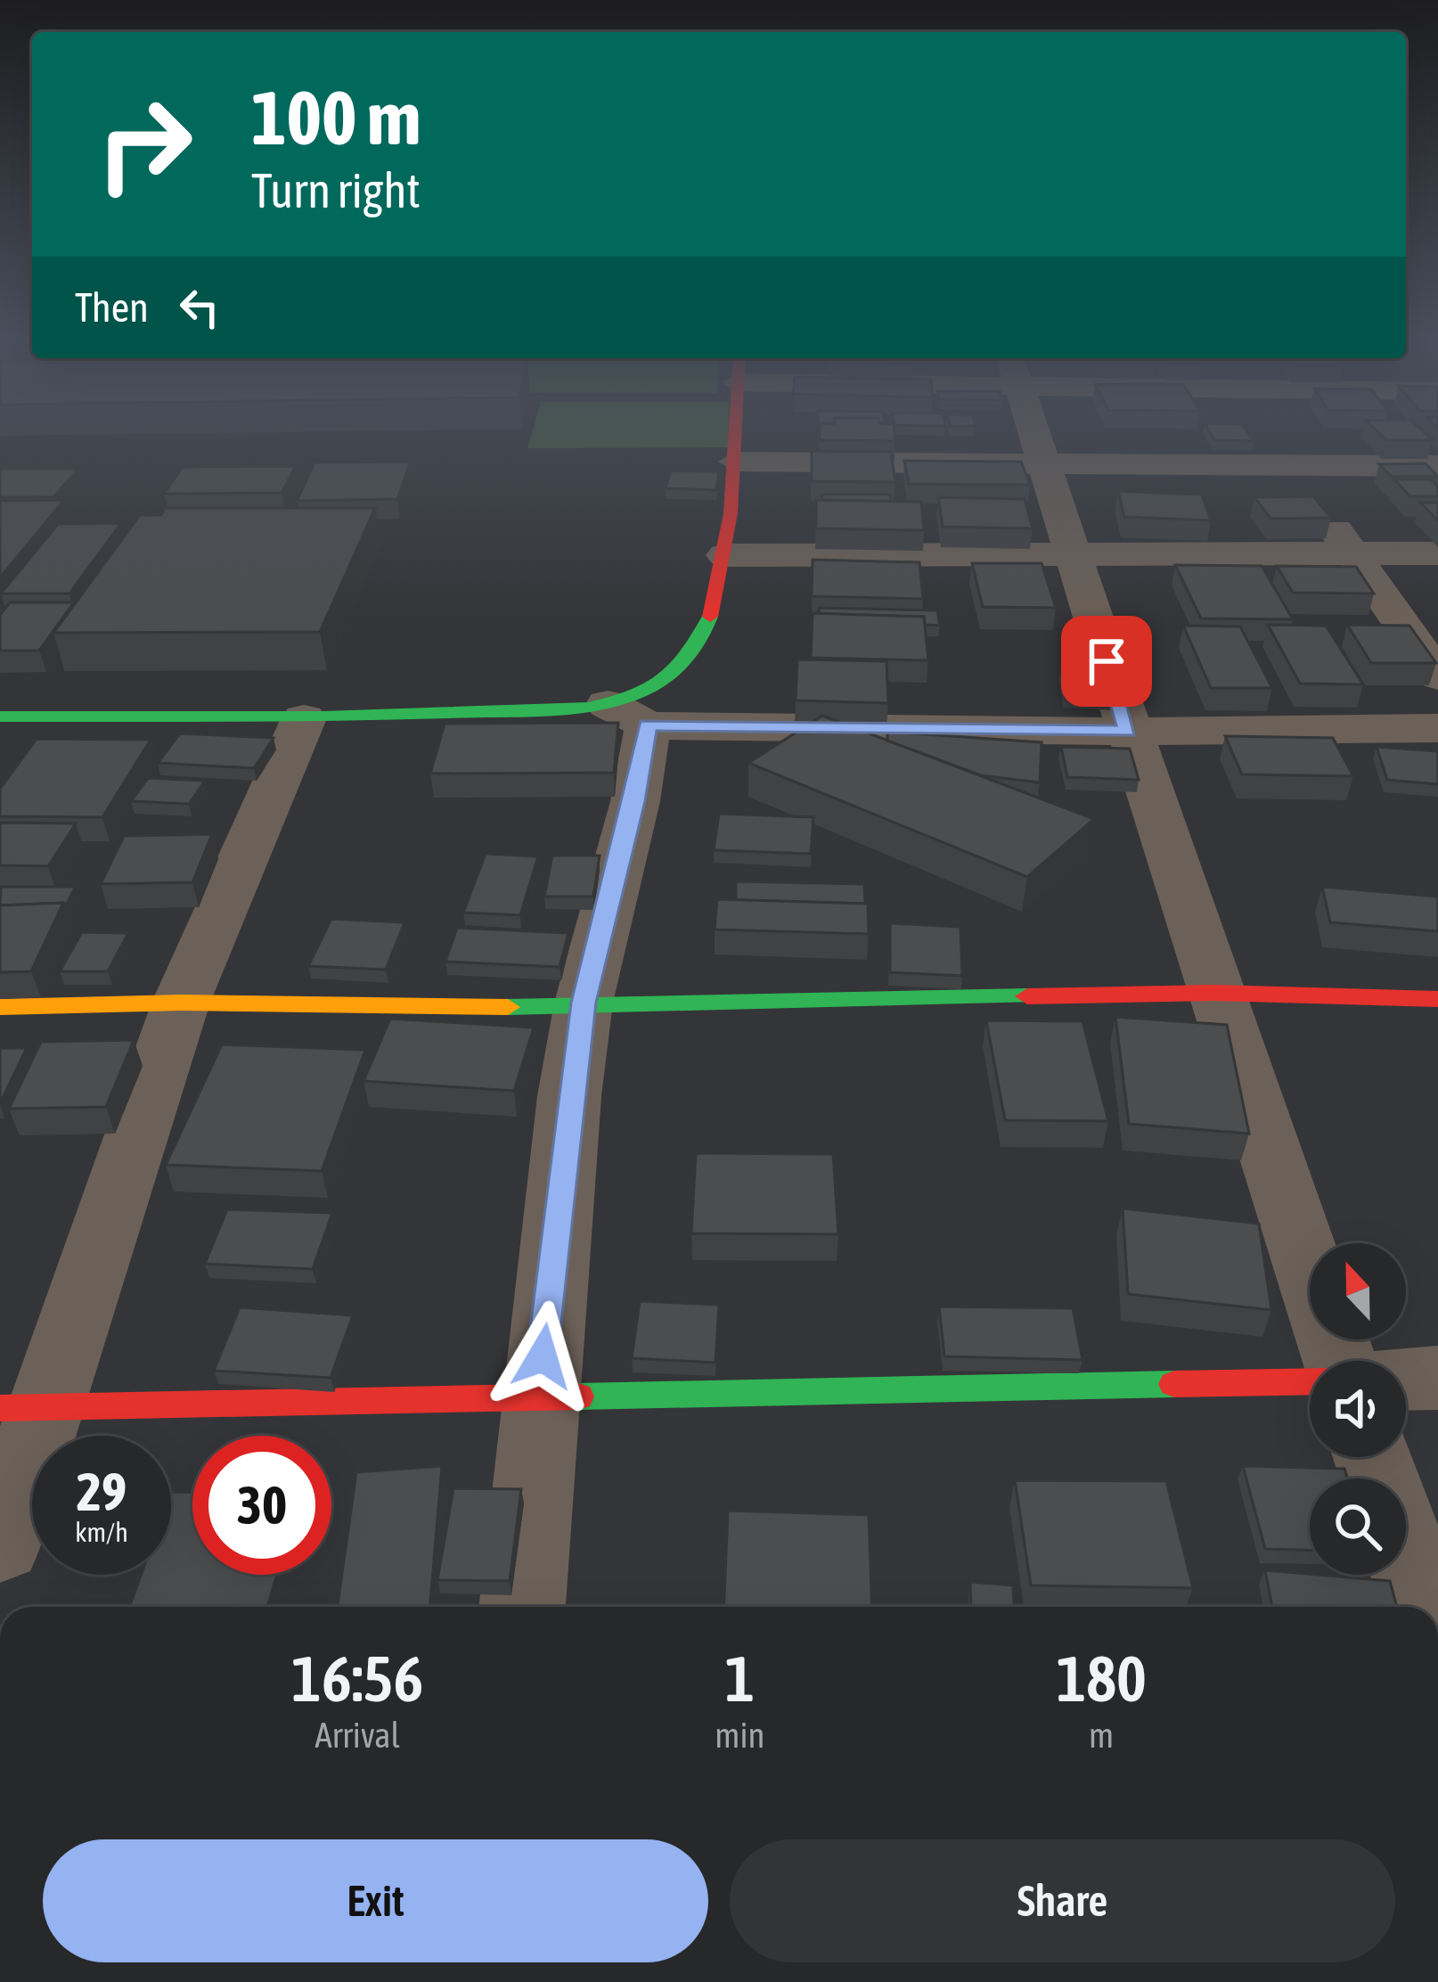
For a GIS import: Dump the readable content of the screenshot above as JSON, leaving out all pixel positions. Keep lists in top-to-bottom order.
{
  "north": "top",
  "page": {
    "turn": ["100 m", "Turn right"],
    "then": "Then",
    "speed": "29 km/h",
    "limit": "30",
    "eta": [
      "16:56",
      "Arrival",
      "1",
      "min",
      "180",
      "m"
    ],
    "buttons": ["Exit", "Share"]
  }
}
